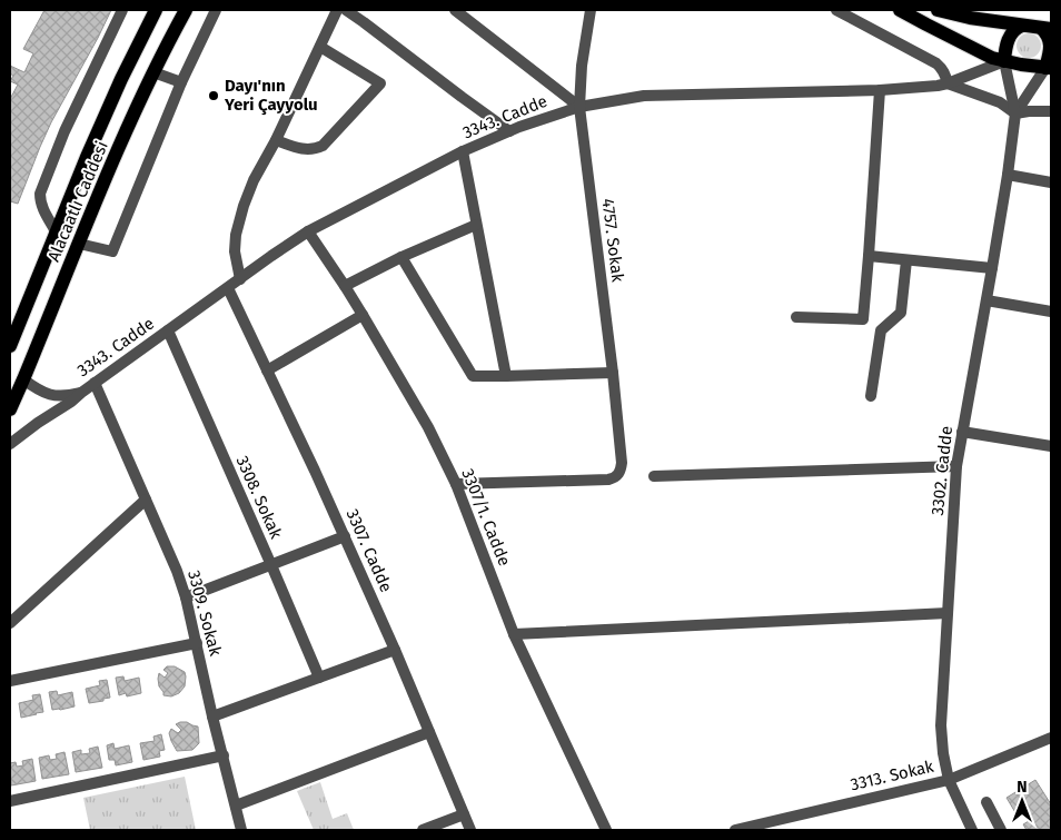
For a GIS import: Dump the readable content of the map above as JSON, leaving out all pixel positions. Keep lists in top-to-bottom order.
{
  "streets": {
    "main road": ["Alacaatlı Caddesi"],
    "street": [
      "3343. Cadde",
      "4757. Sokak",
      "3302. Cadde",
      "3308. Sokak",
      "3307/1. Cadde",
      "3307. Cadde",
      "3309. Sokak",
      "3313. Sokak"
    ]
  },
  "crossings": [
    ["3343. Cadde", "Alacaatlı Caddesi"],
    ["3343. Cadde", "4757. Sokak"],
    ["3343. Cadde", "3302. Cadde"],
    ["3343. Cadde", "3308. Sokak"],
    ["3343. Cadde", "3307/1. Cadde"],
    ["3343. Cadde", "3307. Cadde"],
    ["3343. Cadde", "3309. Sokak"],
    ["4757. Sokak", "3307/1. Cadde"],
    ["3302. Cadde", "3313. Sokak"]
  ],
  "places": ["Dayı'nın Yeri Çayyolu"],
  "north": "top"
}
